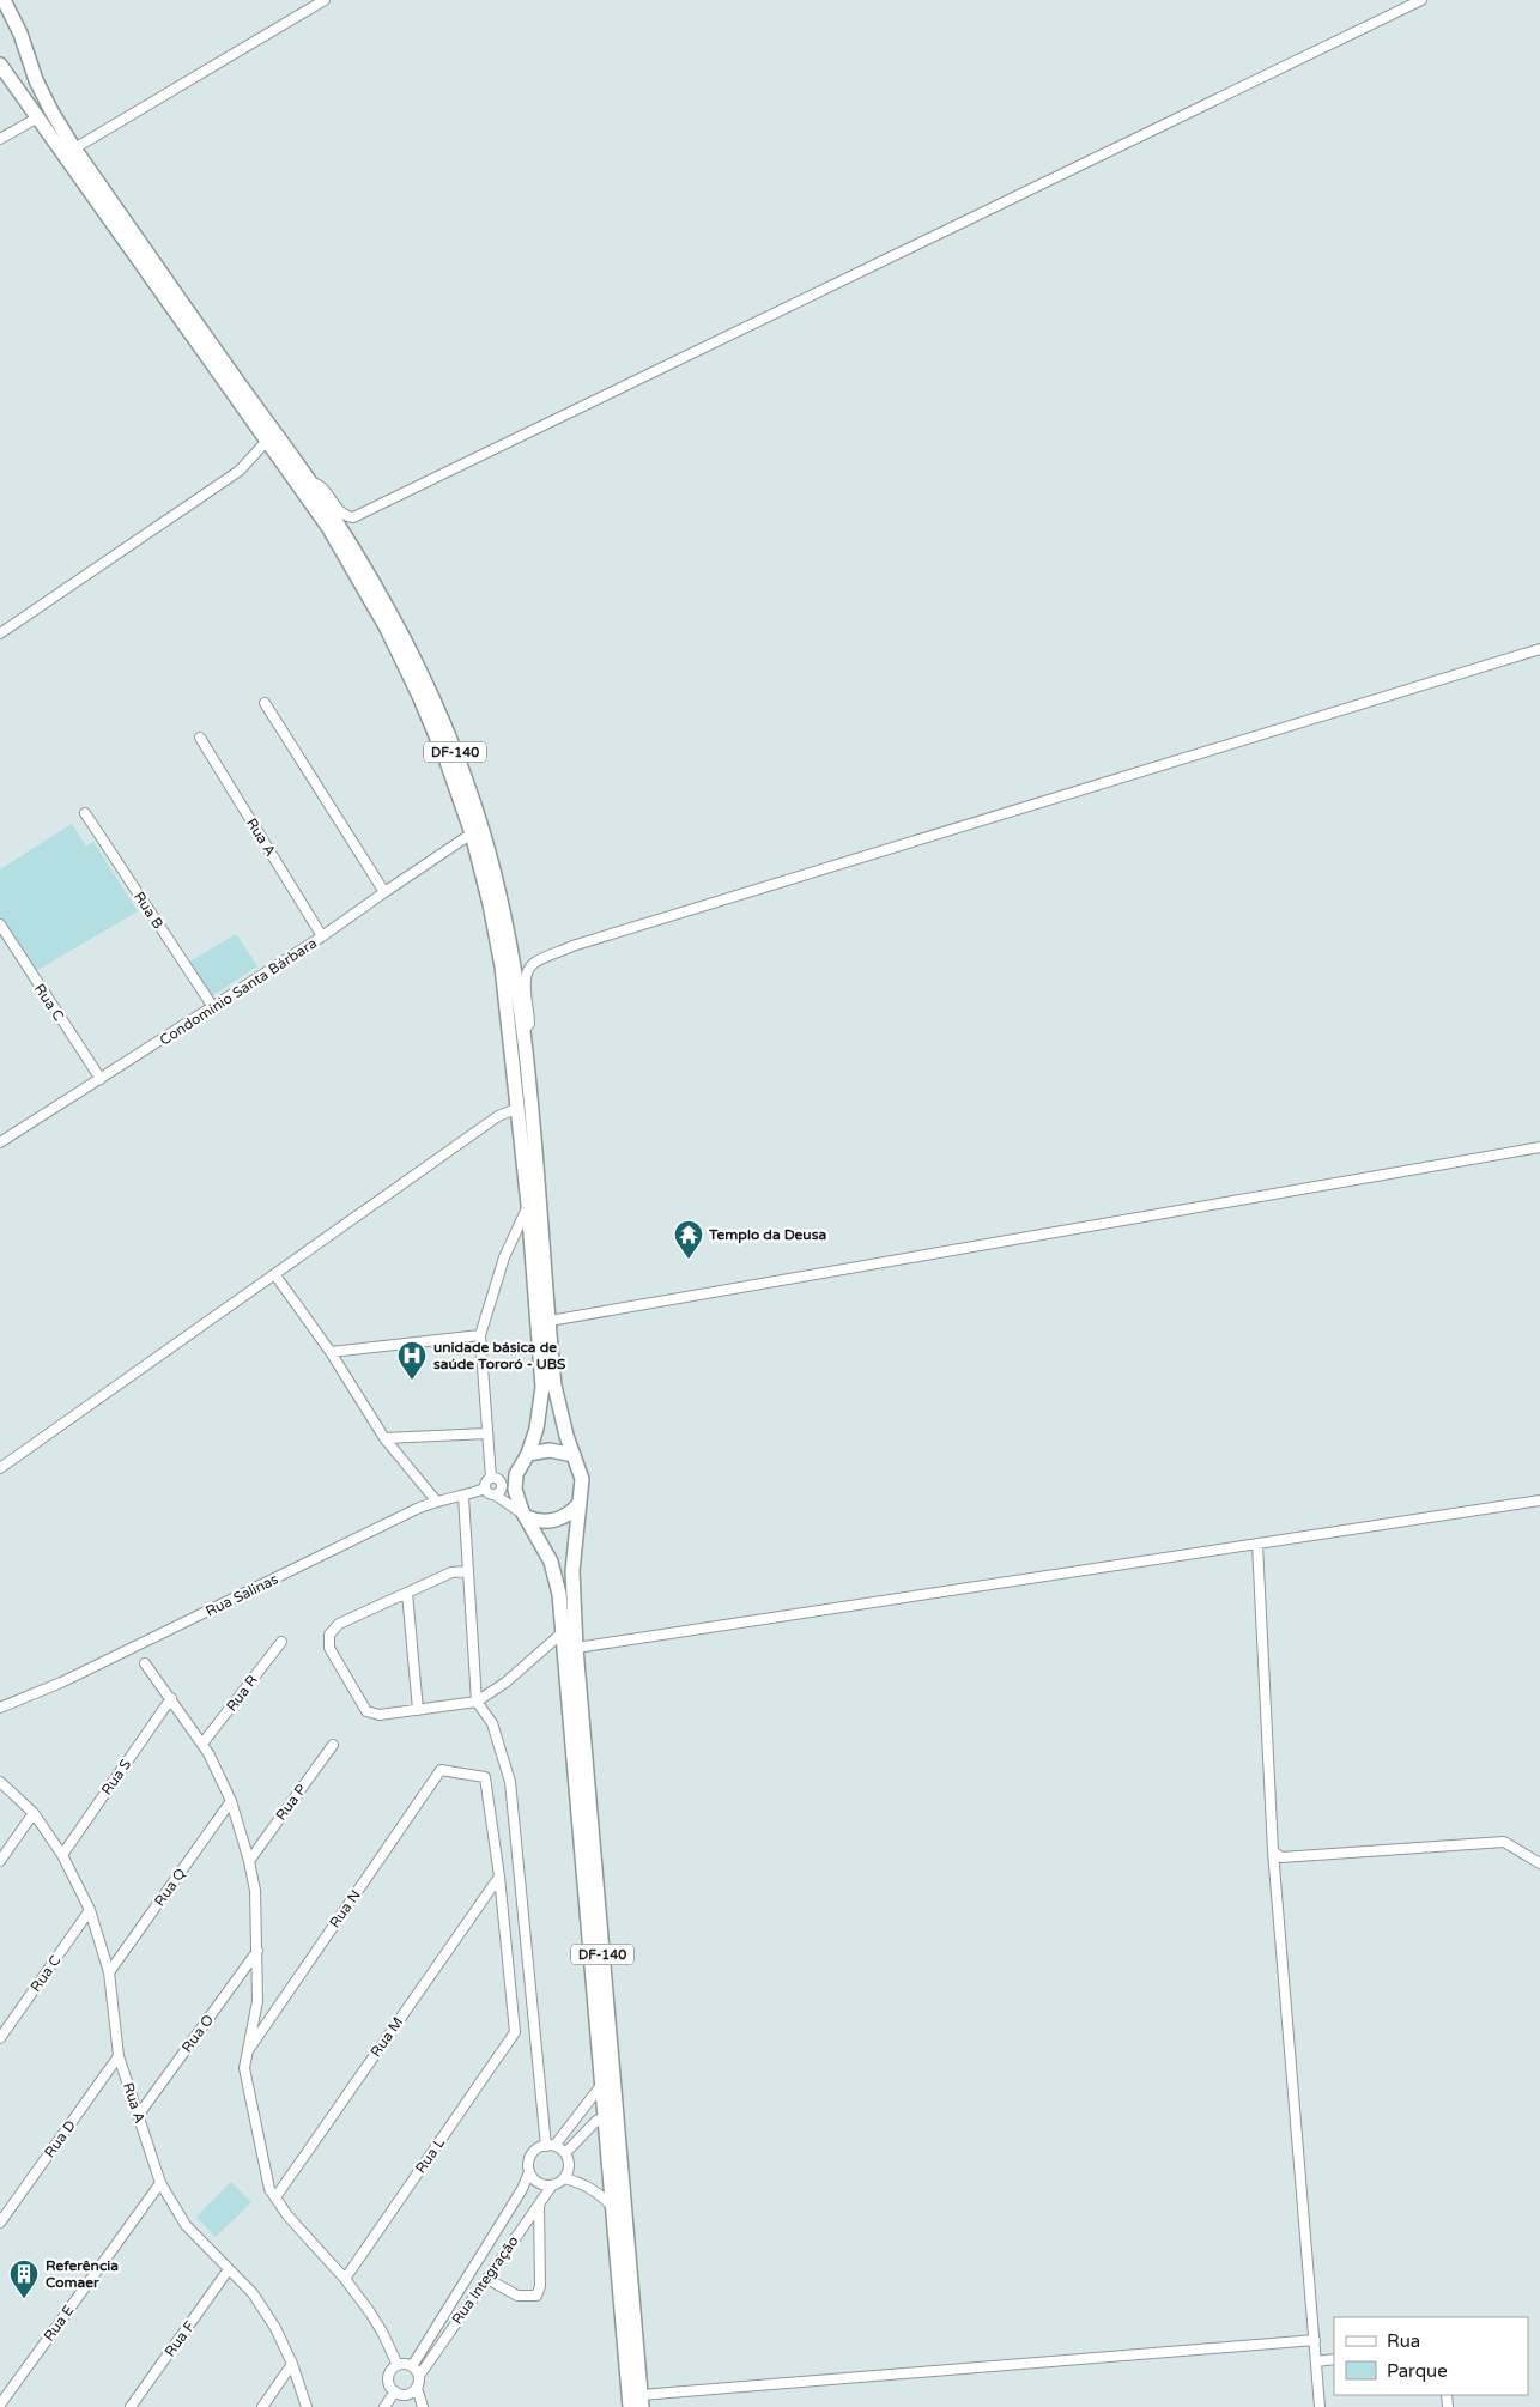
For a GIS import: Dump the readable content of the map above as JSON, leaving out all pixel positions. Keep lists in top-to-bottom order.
{
  "streets": {
    "main road": ["DF-140"],
    "street": [
      "Rua A",
      "Rua B",
      "Condomínio Santa Bárbara",
      "Rua C",
      "Rua Salinas",
      "Rua R",
      "Rua S",
      "Rua P",
      "Rua Q",
      "Rua N",
      "Rua O",
      "Rua M",
      "Rua D",
      "Rua L",
      "Rua Integração",
      "Rua E",
      "Rua F"
    ]
  },
  "crossings": [
    ["DF-140", "Condomínio Santa Bárbara"],
    ["Rua A", "Condomínio Santa Bárbara"],
    ["Rua A", "Rua C"],
    ["Rua A", "Rua S"],
    ["Rua A", "Rua Q"],
    ["Rua A", "Rua O"],
    ["Rua A", "Rua D"],
    ["Rua A", "Rua E"],
    ["Rua A", "Rua F"],
    ["Rua B", "Condomínio Santa Bárbara"],
    ["Condomínio Santa Bárbara", "Rua C"],
    ["Rua N", "Rua M"],
    ["Rua N", "Rua L"],
    ["Rua M", "Rua L"]
  ],
  "places": {
    "temple": ["Templo da Deusa"],
    "hospital": ["unidade básica de saúde Tororó - UBS"],
    "building": ["Referência Comaer"]
  },
  "legend": ["Rua", "Parque"]
}
